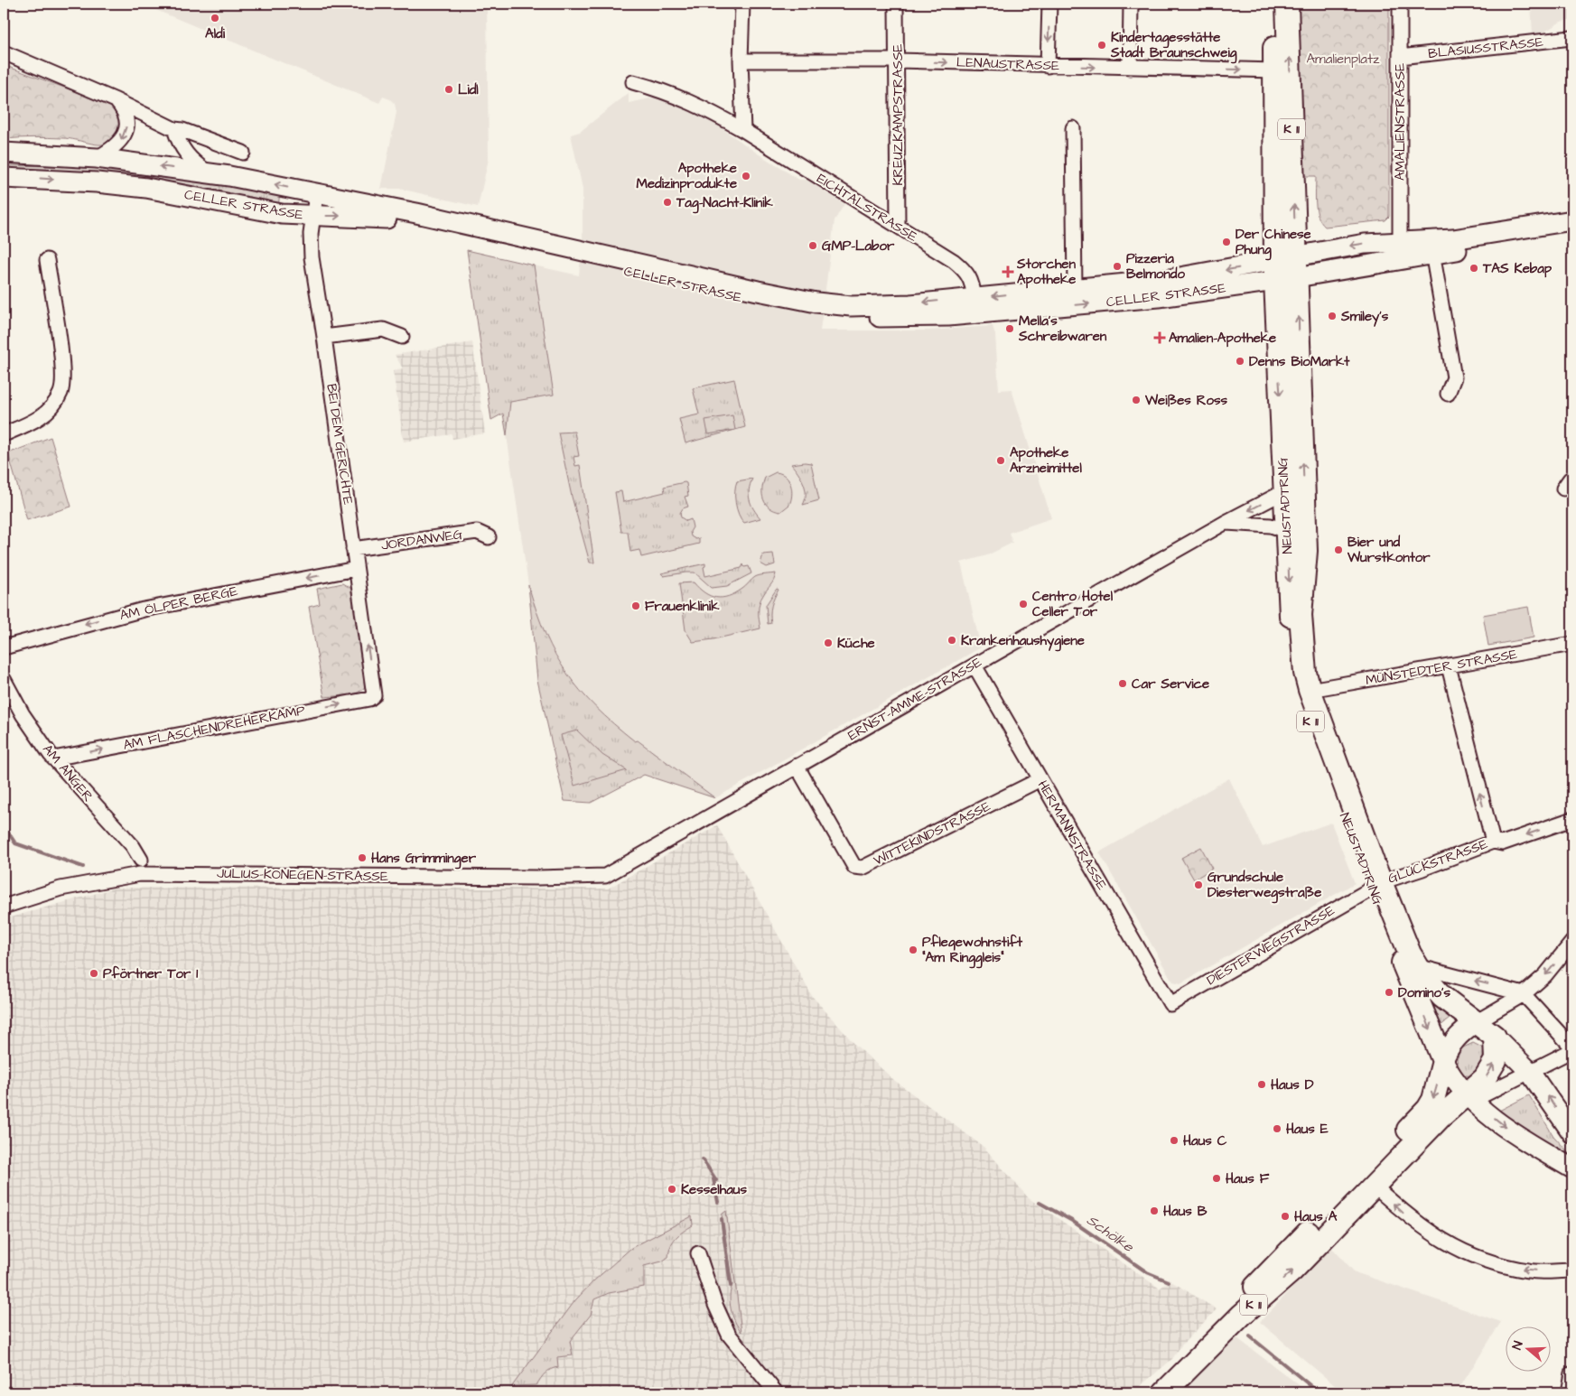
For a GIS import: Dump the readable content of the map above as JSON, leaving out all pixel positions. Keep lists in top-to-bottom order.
{
  "streets": {
    "main road": ["K 11", "CELLER STRASSE", "NEUSTADTRING"],
    "street": [
      "BLASIUSSTRASSE",
      "LENAUSTRASSE",
      "KREUZKAMPSTRASSE",
      "AMALIENSTRASSE",
      "EICHTALSTRASSE",
      "BEI DEM GERICHTE",
      "JORDANWEG",
      "AM ÖLPER BERGE",
      "MÜNSTEDTER STRASSE",
      "ERNST-AMME-STRASSE",
      "AM FLASCHENDREHERKAMP",
      "AM ANGER",
      "WITTEKINDSTRASSE",
      "HERMANNSTRASSE",
      "GLÜCKSTRASSE",
      "JULIUS-KONEGEN-STRASSE",
      "DIESTERWEGSTRASSE"
    ]
  },
  "crossings": [
    ["BLASIUSSTRASSE", "AMALIENSTRASSE"],
    ["LENAUSTRASSE", "KREUZKAMPSTRASSE"],
    ["LENAUSTRASSE", "NEUSTADTRING"],
    ["KREUZKAMPSTRASSE", "EICHTALSTRASSE"],
    ["AMALIENSTRASSE", "CELLER STRASSE"],
    ["K 11", "NEUSTADTRING"],
    ["CELLER STRASSE", "EICHTALSTRASSE"],
    ["CELLER STRASSE", "BEI DEM GERICHTE"],
    ["CELLER STRASSE", "NEUSTADTRING"],
    ["BEI DEM GERICHTE", "JORDANWEG"],
    ["BEI DEM GERICHTE", "AM ÖLPER BERGE"],
    ["BEI DEM GERICHTE", "AM FLASCHENDREHERKAMP"],
    ["NEUSTADTRING", "MÜNSTEDTER STRASSE"],
    ["NEUSTADTRING", "ERNST-AMME-STRASSE"],
    ["NEUSTADTRING", "GLÜCKSTRASSE"],
    ["NEUSTADTRING", "DIESTERWEGSTRASSE"],
    ["ERNST-AMME-STRASSE", "WITTEKINDSTRASSE"],
    ["ERNST-AMME-STRASSE", "HERMANNSTRASSE"],
    ["ERNST-AMME-STRASSE", "JULIUS-KONEGEN-STRASSE"],
    ["AM FLASCHENDREHERKAMP", "AM ANGER"],
    ["WITTEKINDSTRASSE", "HERMANNSTRASSE"],
    ["HERMANNSTRASSE", "DIESTERWEGSTRASSE"],
    ["GLÜCKSTRASSE", "DIESTERWEGSTRASSE"]
  ],
  "one_way": [
    "LENAUSTRASSE",
    "AM ÖLPER BERGE",
    "AM FLASCHENDREHERKAMP",
    "GLÜCKSTRASSE"
  ],
  "water": ["Schölke"],
  "parks": ["Amalienplatz"],
  "places": {
    "other": [
      "Aldi",
      "Kindertagesstätte Stadt Braunschweig",
      "Lidl",
      "Apotheke Medizinprodukte",
      "Tag-Nacht-Klinik",
      "Der Chinese Phung",
      "GMP-Labor",
      "Pizzeria Belmondo",
      "TAS Kebap",
      "Smiley's",
      "Mella's Schreibwaren",
      "Denns BioMarkt",
      "Weißes Ross",
      "Apotheke Arzneimittel",
      "Bier und Wurstkontor",
      "Centro Hotel Celler Tor",
      "Frauenklinik",
      "Krankenhaushygiene",
      "Küche",
      "Car Service",
      "Hans Grimminger",
      "Grundschule Diesterwegstraße",
      "Pflegewohnstift \"Am Ringgleis\"",
      "Pförtner Tor 1",
      "Domino's",
      "Haus D",
      "Haus E",
      "Haus C",
      "Haus F",
      "Kesselhaus",
      "Haus B",
      "Haus A"
    ],
    "health": ["Storchen Apotheke", "Amalien-Apotheke"]
  },
  "north": "left"
}
